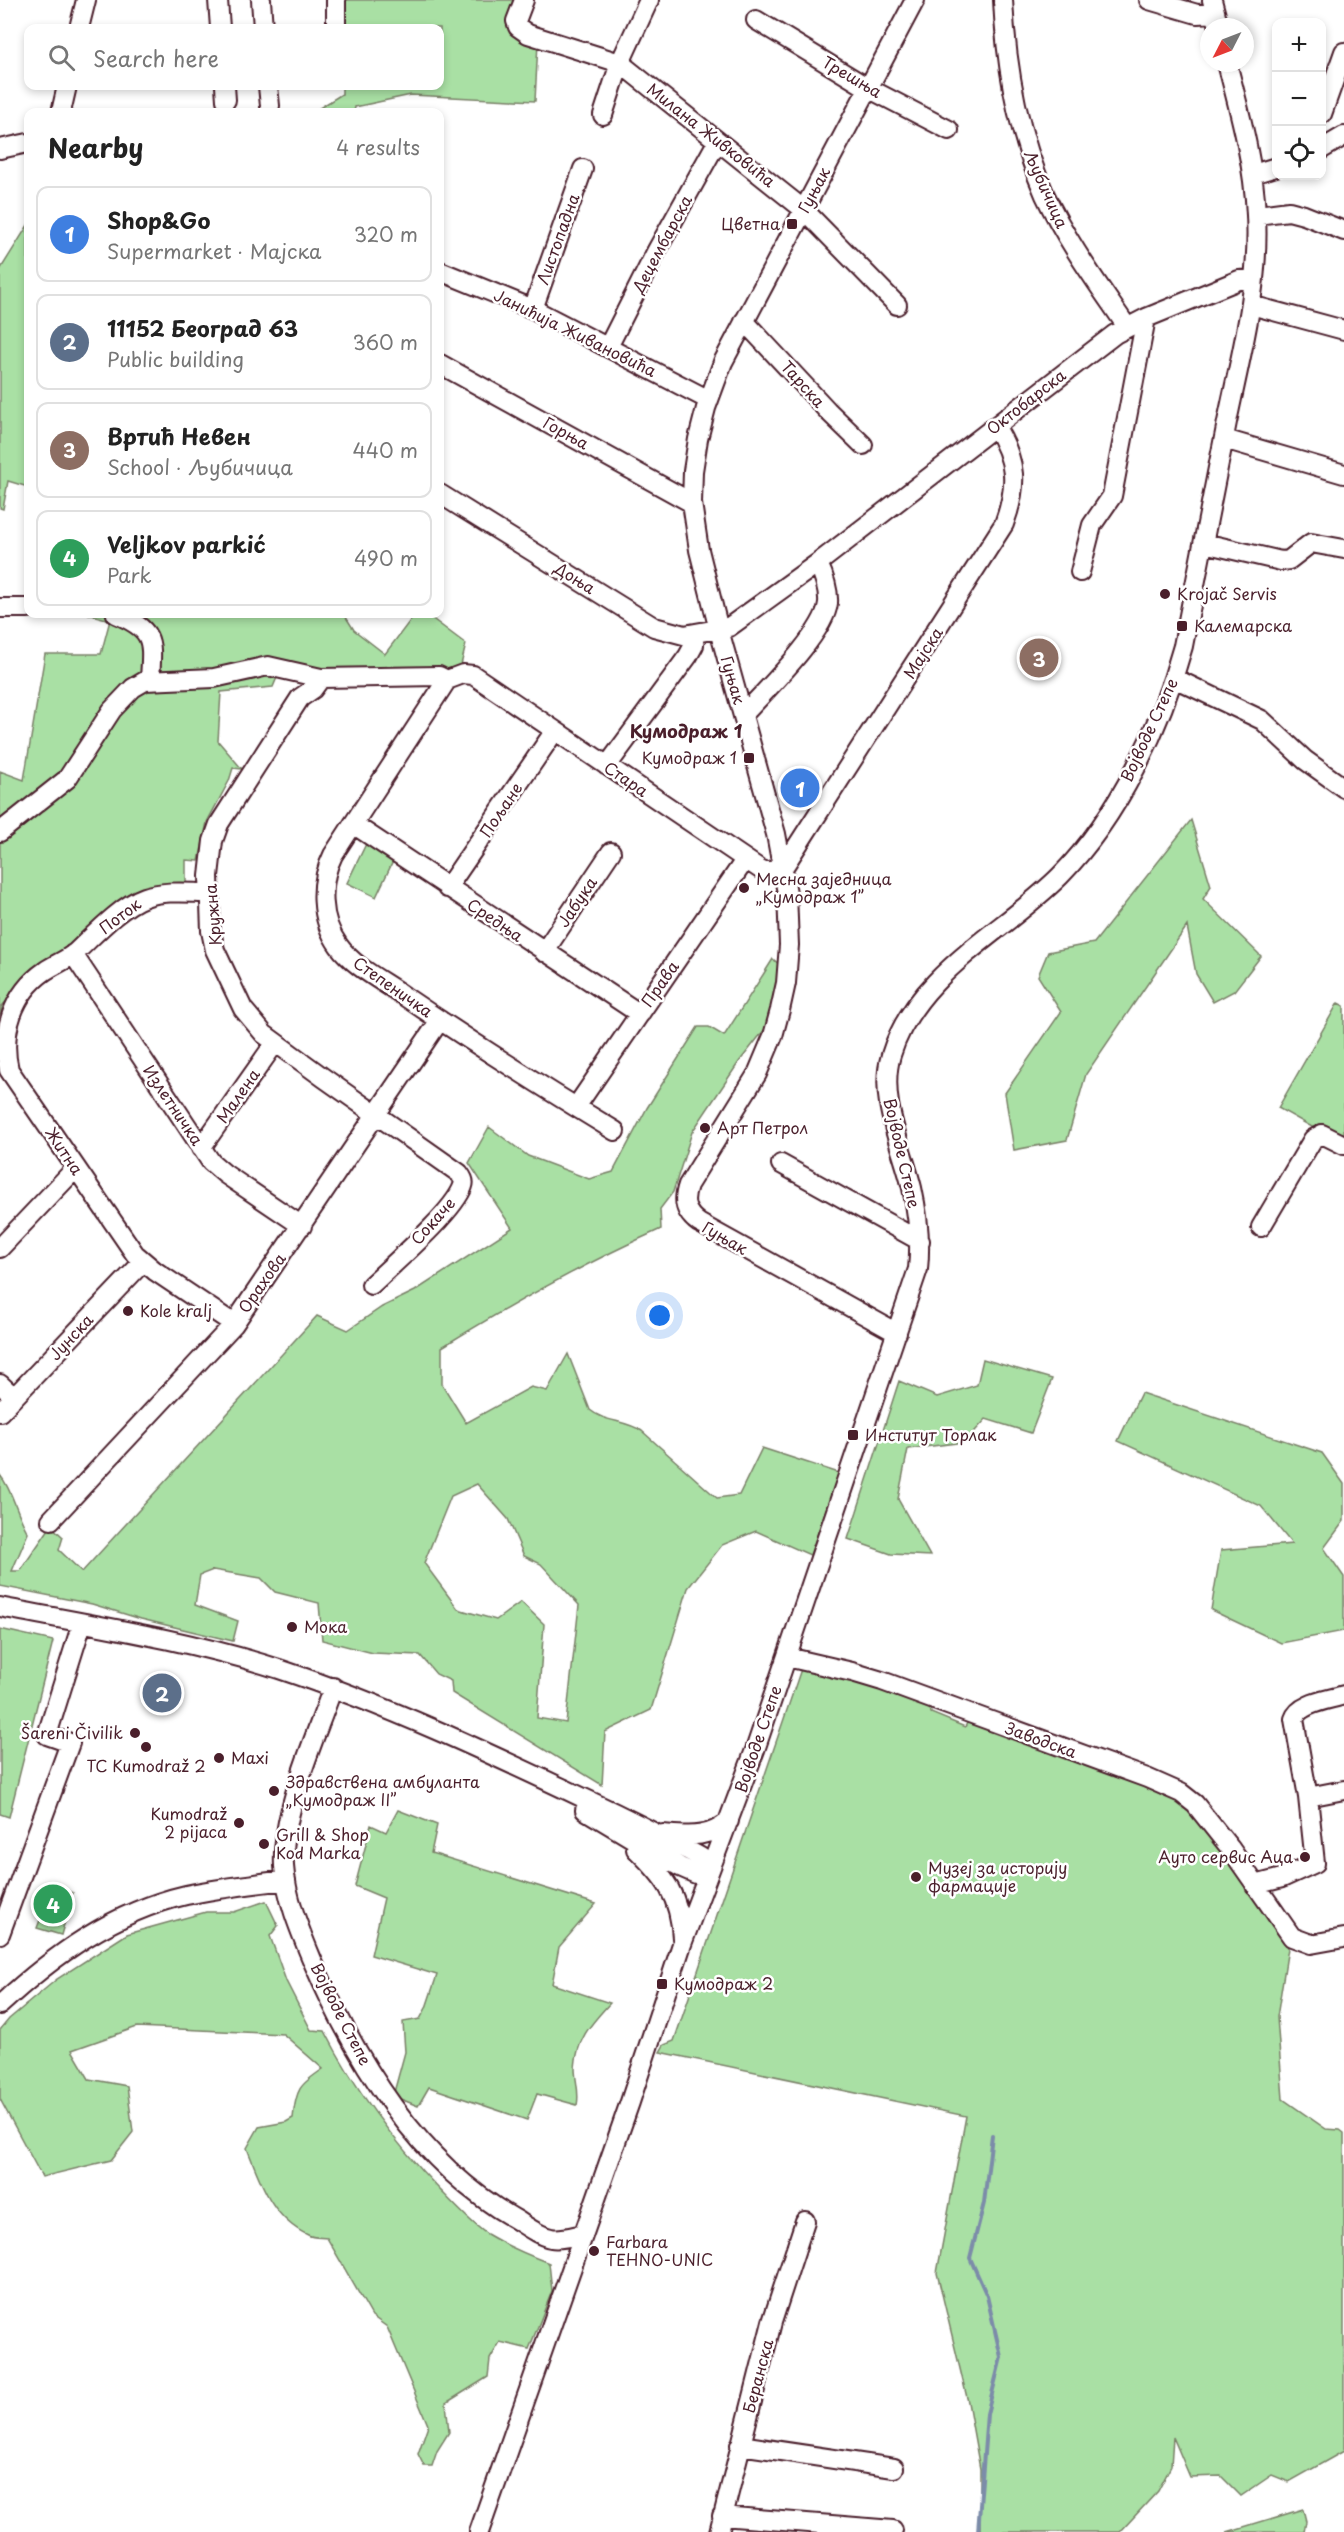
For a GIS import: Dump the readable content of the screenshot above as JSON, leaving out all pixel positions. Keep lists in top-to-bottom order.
{
  "streets": {
    "street": [
      "Трешња",
      "Милана Живковића",
      "Љубичица",
      "Гуњак",
      "Листопадна",
      "Децембарска",
      "Јанићија Живановића",
      "Тарска",
      "Октобарска",
      "Горња",
      "Доња",
      "Мајска",
      "Војводе Степе",
      "Стара",
      "Пољане",
      "Јабука",
      "Кружна",
      "Поток",
      "Средња",
      "Права",
      "Степеничка",
      "Малена",
      "Излетничка",
      "Житна",
      "Сокаче",
      "Орахова",
      "Јунска",
      "Заводска",
      "Беранска"
    ]
  },
  "crossings": [
    ["Трешња", "Гуњак"],
    ["Милана Живковића", "Гуњак"],
    ["Милана Живковића", "Децембарска"],
    ["Љубичица", "Октобарска"],
    ["Гуњак", "Јанићија Живановића"],
    ["Гуњак", "Тарска"],
    ["Гуњак", "Октобарска"],
    ["Гуњак", "Горња"],
    ["Гуњак", "Доња"],
    ["Гуњак", "Мајска"],
    ["Гуњак", "Војводе Степе"],
    ["Гуњак", "Стара"],
    ["Листопадна", "Јанићија Живановића"],
    ["Децембарска", "Јанићија Живановића"],
    ["Октобарска", "Доња"],
    ["Октобарска", "Мајска"],
    ["Октобарска", "Војводе Степе"],
    ["Мајска", "Стара"],
    ["Војводе Степе", "Заводска"],
    ["Стара", "Пољане"],
    ["Стара", "Права"],
    ["Стара", "Степеничка"],
    ["Пољане", "Средња"],
    ["Јабука", "Средња"],
    ["Кружна", "Поток"],
    ["Кружна", "Малена"],
    ["Кружна", "Сокаче"],
    ["Кружна", "Орахова"],
    ["Поток", "Излетничка"],
    ["Поток", "Житна"],
    ["Средња", "Права"],
    ["Средња", "Степеничка"],
    ["Права", "Степеничка"],
    ["Степеничка", "Орахова"],
    ["Малена", "Излетничка"],
    ["Излетничка", "Житна"],
    ["Излетничка", "Орахова"],
    ["Житна", "Орахова"],
    ["Житна", "Јунска"],
    ["Сокаче", "Орахова"]
  ],
  "districts": ["Кумодраж 1"],
  "places": {
    "transit": [
      "Цветна",
      "Калемарска",
      "Кумодраж 1",
      "Институт Торлак",
      "Кумодраж 2"
    ],
    "other": [
      "Krojač Servis",
      "Месна заједница „Кумодраж 1”",
      "Арт Петрол",
      "Kole kralj",
      "Мока",
      "Šareni Čivilik",
      "TC Kumodraž 2",
      "Maxi",
      "Здравствена амбуланта „Кумодраж II”",
      "Kumodraž 2 pijaca",
      "Grill & Shop Kod Marka",
      "Ауто сервис Аца",
      "Музеј за историју фармације",
      "Farbara TEHNO-UNIC"
    ]
  },
  "north": "bottom left",
  "page": {
    "map_buttons": ["+", "−"],
    "search": "Search here",
    "heading": ["Nearby", "4 results"],
    "list": [
      {
        "mark": "1",
        "name": "Shop&Go",
        "note": "Supermarket · Мајска",
        "value": "320 m"
      },
      {
        "mark": "2",
        "name": "11152 Београд 63",
        "note": "Public building",
        "value": "360 m"
      },
      {
        "mark": "3",
        "name": "Вртић Невен",
        "note": "School · Љубичица",
        "value": "440 m"
      },
      {
        "mark": "4",
        "name": "Veljkov parkić",
        "note": "Park",
        "value": "490 m"
      }
    ],
    "pins": [
      "3",
      "1",
      "2",
      "4"
    ]
  }
}
